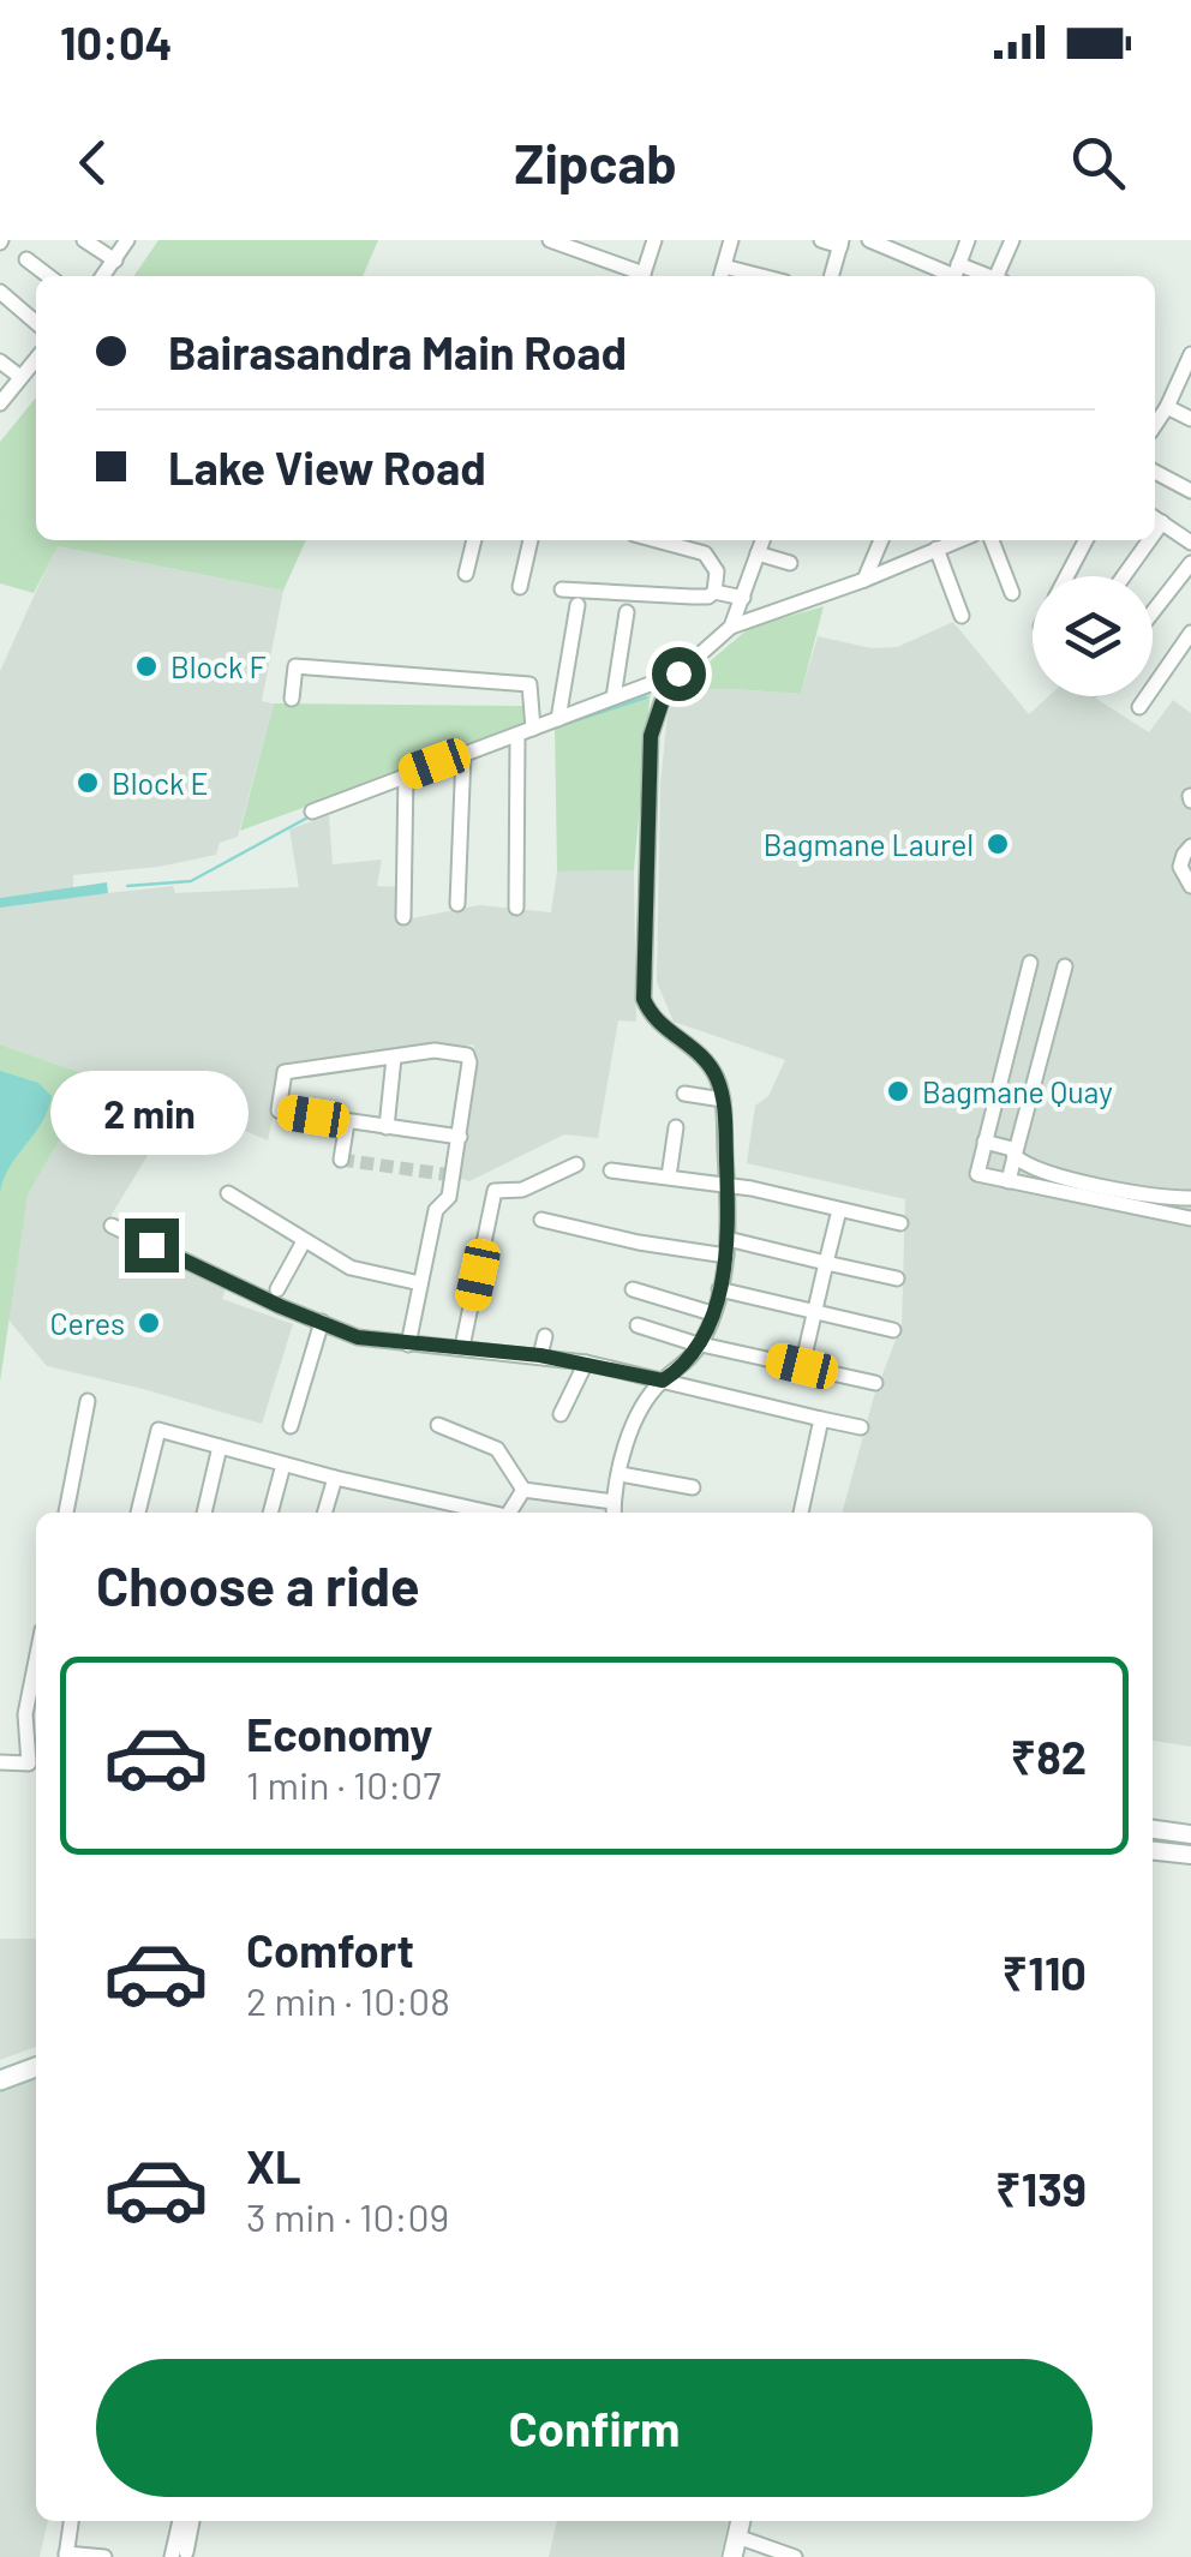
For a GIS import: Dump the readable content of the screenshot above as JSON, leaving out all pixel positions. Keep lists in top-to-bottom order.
{
  "places": [
    "Block F",
    "Block E",
    "Bagmane Laurel",
    "Bagmane Quay",
    "Ceres"
  ],
  "page": {
    "status": "10:04",
    "header": "Zipcab",
    "banner": ["Bairasandra Main Road", "Lake View Road"],
    "bubble": "2 min",
    "heading": "Choose a ride",
    "list": [
      {
        "name": "Economy",
        "note": "1 min · 10:07",
        "value": "₹82"
      },
      {
        "name": "Comfort",
        "note": "2 min · 10:08",
        "value": "₹110"
      },
      {
        "name": "XL",
        "note": "3 min · 10:09",
        "value": "₹139"
      }
    ],
    "buttons": "Confirm"
  }
}
